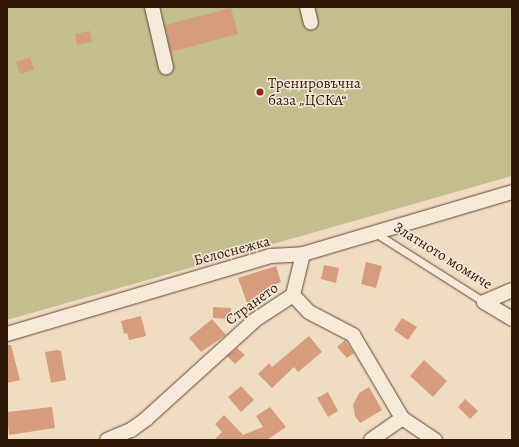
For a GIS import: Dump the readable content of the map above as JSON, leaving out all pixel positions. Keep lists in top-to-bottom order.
{
  "streets": {
    "street": ["Белоснежка", "Златното момиче", "Странето"]
  },
  "crossings": [
    ["Белоснежка", "Златното момиче"]
  ],
  "places": ["Тренировъчна база „ЦСКА“"]
}
